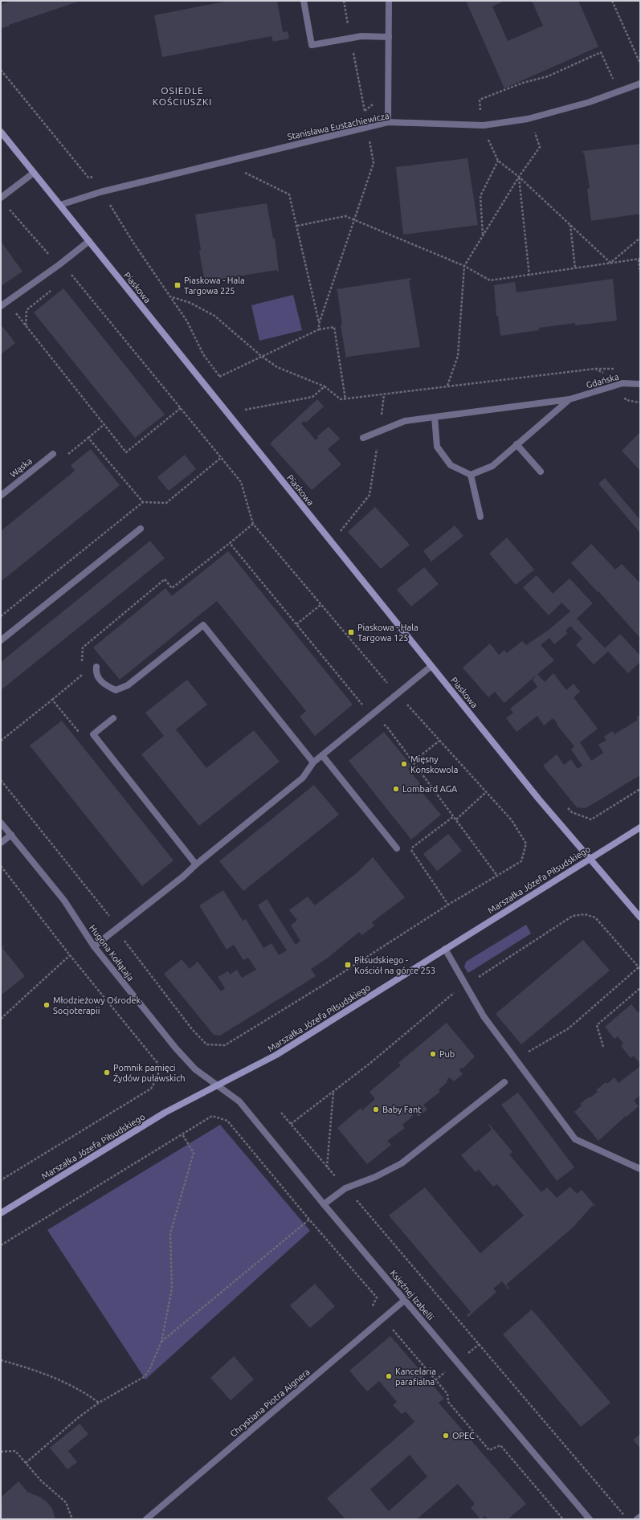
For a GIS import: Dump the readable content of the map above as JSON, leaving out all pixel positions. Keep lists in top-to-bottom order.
{
  "streets": {
    "main road": ["Piaskowa", "Marszałka Józefa Piłsudskiego"],
    "street": [
      "Stanisława Eustachiewicza",
      "Gdańska",
      "Wąska",
      "Hugona Kołłątaja",
      "Księżnej Izabelli",
      "Chrystiana Piotra Aignera"
    ]
  },
  "crossings": [
    ["Stanisława Eustachiewicza", "Piaskowa"],
    ["Piaskowa", "Marszałka Józefa Piłsudskiego"],
    ["Marszałka Józefa Piłsudskiego", "Hugona Kołłątaja"],
    ["Marszałka Józefa Piłsudskiego", "Księżnej Izabelli"],
    ["Hugona Kołłątaja", "Księżnej Izabelli"],
    ["Księżnej Izabelli", "Chrystiana Piotra Aignera"]
  ],
  "districts": ["OSIEDLE KOŚCIUSZKI"],
  "places": {
    "transit": ["Piaskowa - Hala Targowa 225", "Piaskowa - Hala Targowa 125", "Piłsudskiego - Kościół na górce 253"],
    "other": [
      "Mięsny Konskowola",
      "Lombard AGA",
      "Młodzieżowy Ośrodek Socjoterapii",
      "Pub",
      "Pomnik pamięci Żydów puławskich",
      "Baby Fant",
      "Kancelaria parafialna",
      "OPEC"
    ]
  }
}
